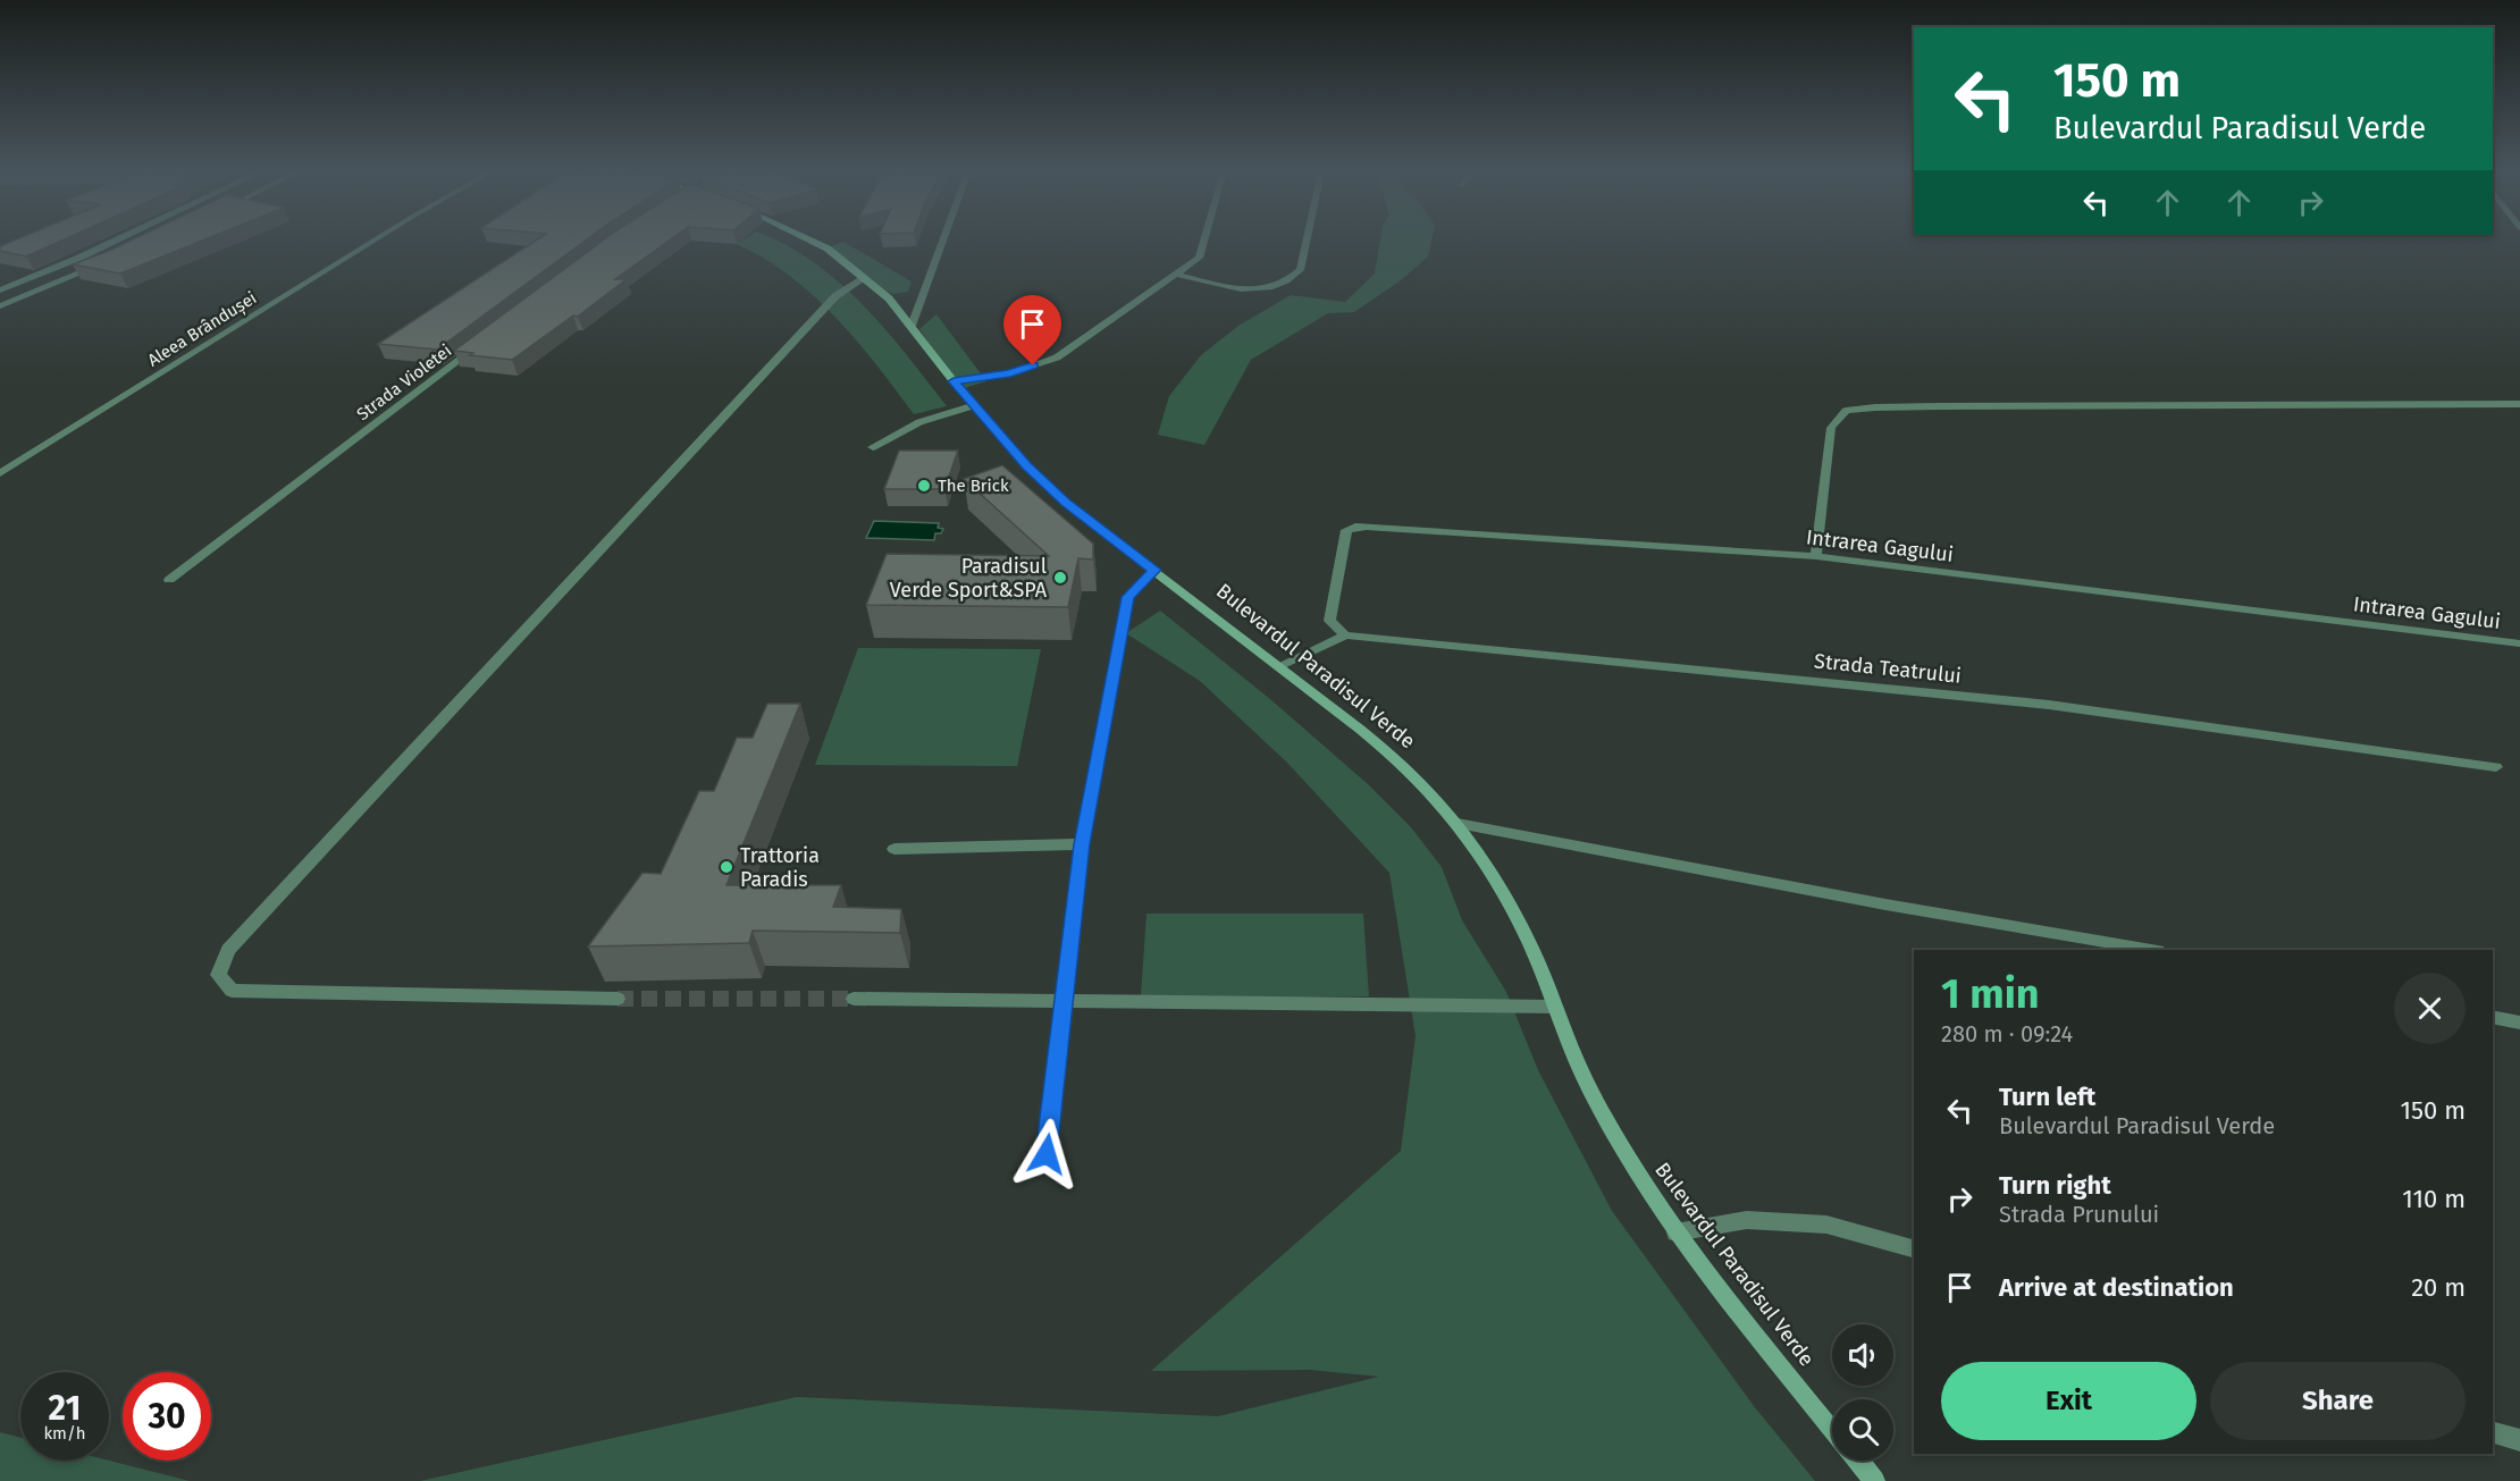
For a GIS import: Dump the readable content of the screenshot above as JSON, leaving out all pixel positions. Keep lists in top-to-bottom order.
{
  "streets": {
    "street": [
      "Aleea Brândușei",
      "Strada Violetei",
      "Intrarea Gagului",
      "Bulevardul Paradisul Verde",
      "Strada Teatrului"
    ]
  },
  "crossings": [
    ["Intrarea Gagului", "Strada Teatrului"]
  ],
  "places": ["The Brick", "Paradisul Verde Sport&SPA", "Trattoria Paradis"],
  "page": {
    "turn": ["150 m", "Bulevardul Paradisul Verde"],
    "heading": ["1 min", "280 m · 09:24"],
    "list": [
      {
        "name": "Turn left",
        "note": "Bulevardul Paradisul Verde",
        "value": "150 m"
      },
      {
        "name": "Turn right",
        "note": "Strada Prunului",
        "value": "110 m"
      },
      {
        "name": "Arrive at destination",
        "value": "20 m"
      }
    ],
    "buttons": ["Exit", "Share"],
    "speed": "21 km/h",
    "limit": "30"
  }
}
